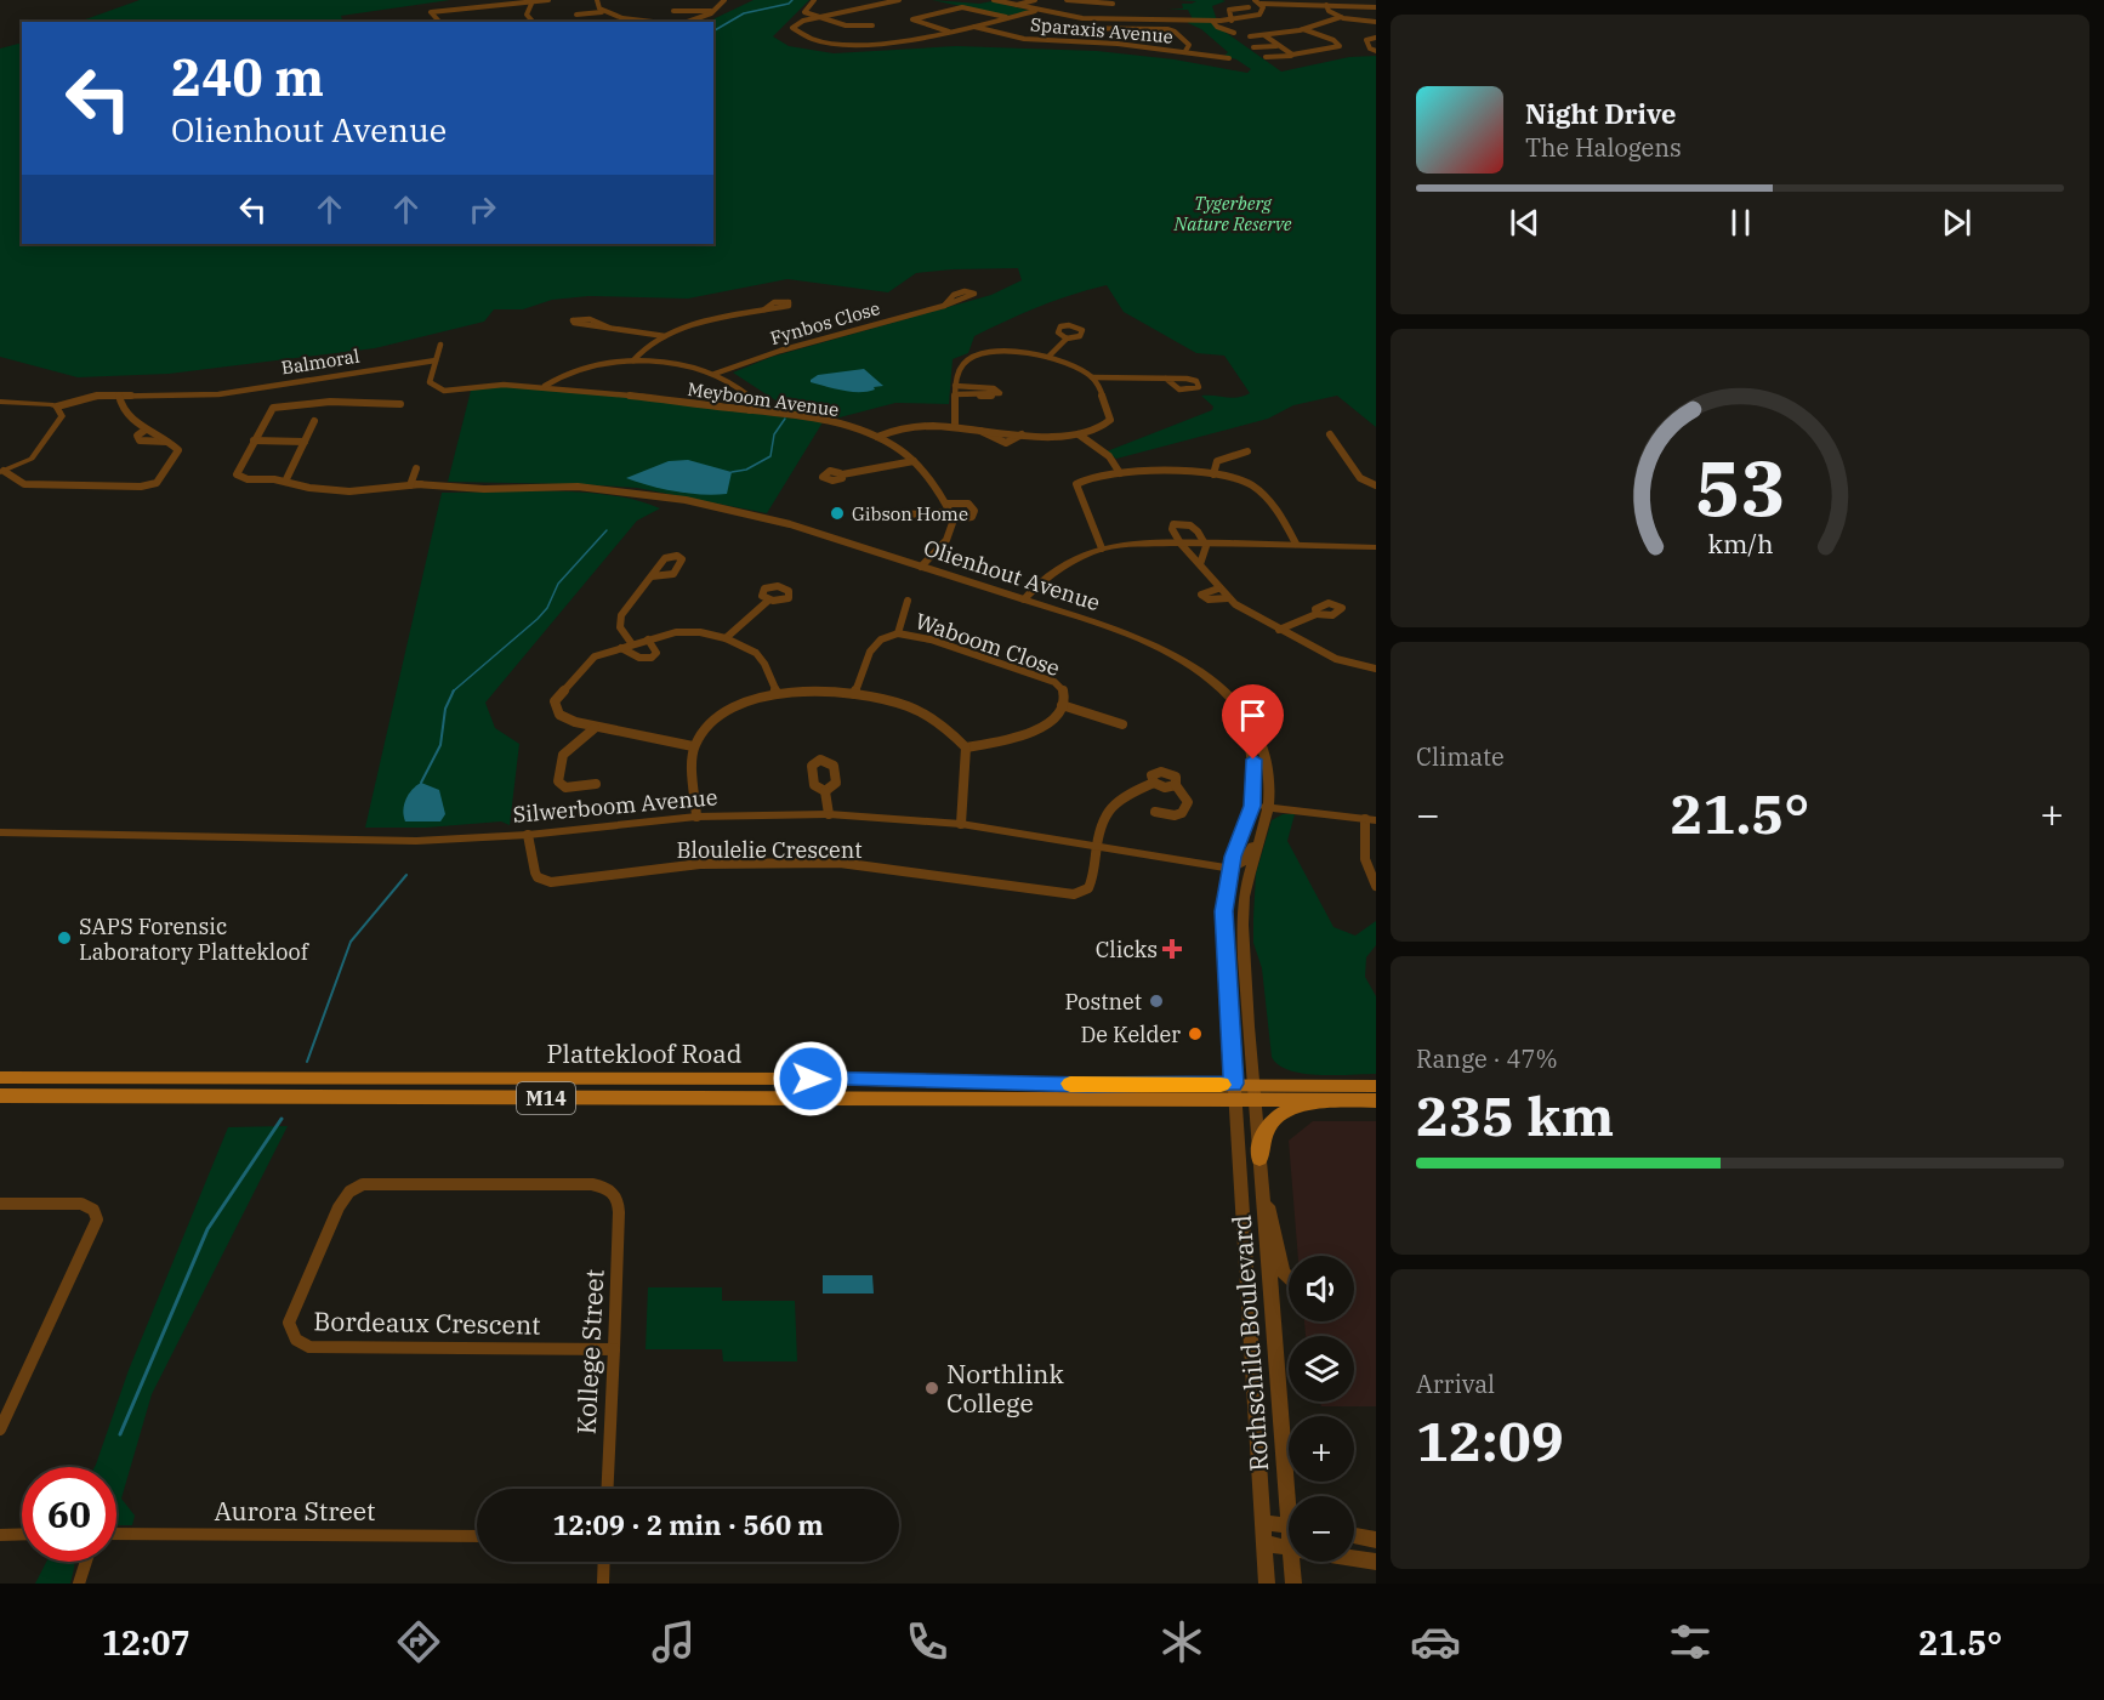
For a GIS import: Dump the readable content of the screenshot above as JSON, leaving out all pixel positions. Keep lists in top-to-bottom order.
{
  "streets": {
    "main road": ["Plattekloof Road", "M14"],
    "street": [
      "Sparaxis Avenue",
      "Fynbos Close",
      "Balmoral",
      "Meyboom Avenue",
      "Olienhout Avenue",
      "Waboom Close",
      "Silwerboom Avenue",
      "Bloulelie Crescent",
      "Bordeaux Crescent",
      "Rothschild Boulevard",
      "Kollege Street",
      "Aurora Street"
    ]
  },
  "crossings": [
    ["Balmoral", "Meyboom Avenue"],
    ["Olienhout Avenue", "Plattekloof Road"],
    ["Olienhout Avenue", "Rothschild Boulevard"],
    ["Silwerboom Avenue", "Bloulelie Crescent"],
    ["Plattekloof Road", "Rothschild Boulevard"],
    ["Bordeaux Crescent", "Kollege Street"]
  ],
  "parks": ["Tygerberg Nature Reserve"],
  "places": {
    "other": [
      "Gibson Home",
      "SAPS Forensic Laboratory Plattekloof",
      "Postnet",
      "De Kelder",
      "Northlink College"
    ],
    "health": ["Clicks"]
  },
  "page": {
    "turn": ["240 m", "Olienhout Avenue"],
    "song": ["Night Drive", "The Halogens"],
    "tile": [
      "Climate",
      ["Range · 47%", "235 km"],
      ["Arrival", "12:09"]
    ],
    "heat": ["−", "21.5°", "+"],
    "map_buttons": ["+", "−"],
    "limit": "60",
    "trip": "12:09 · 2 min · 560 m",
    "tabs": ["12:07", "21.5°"],
    "gauge": ["53", "km/h"]
  }
}
